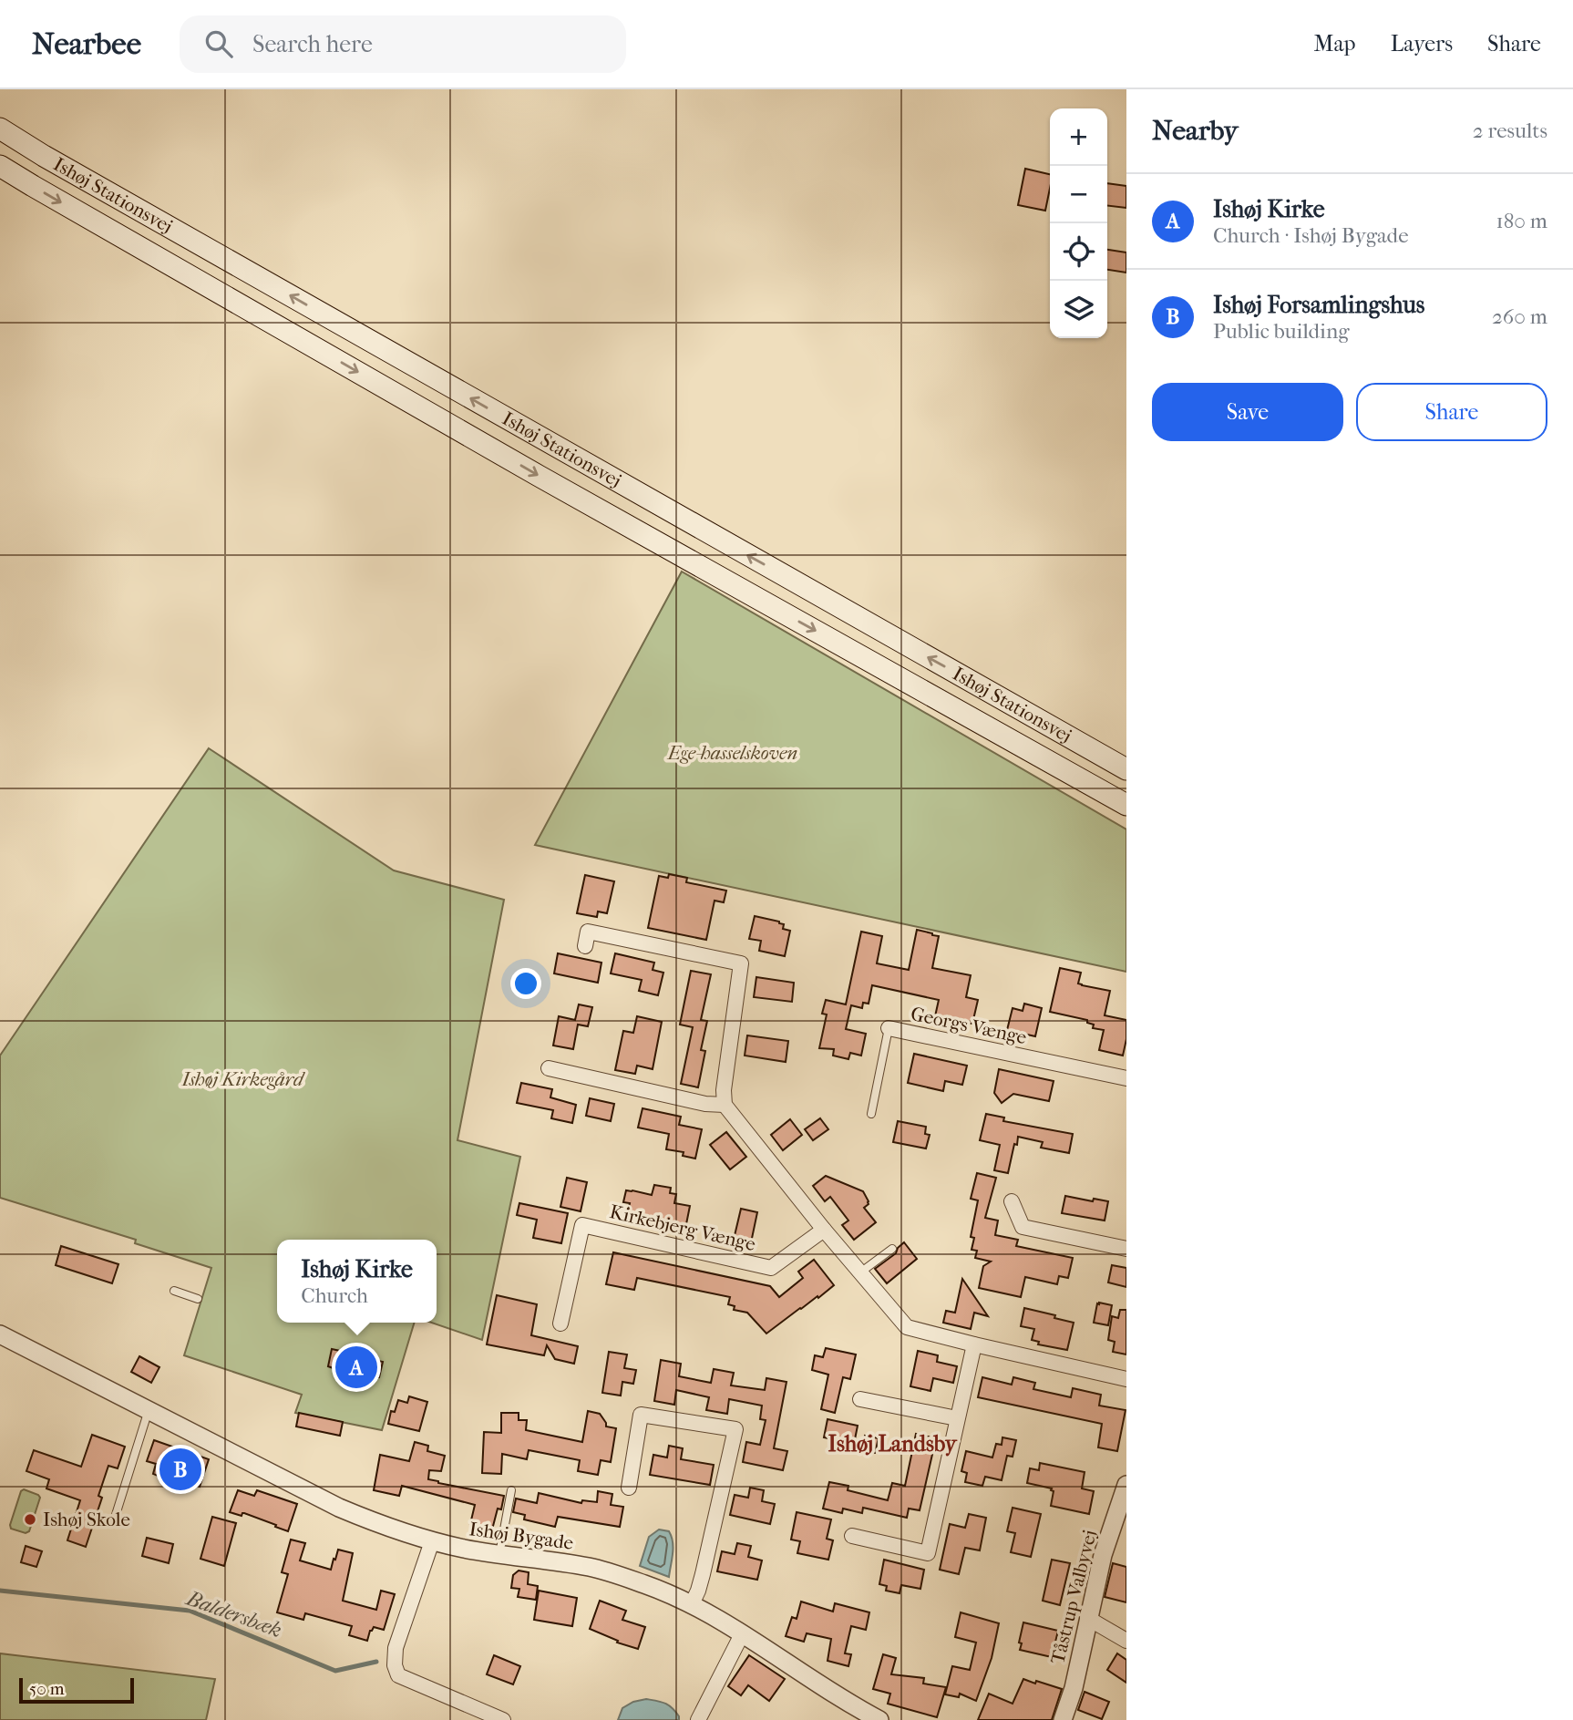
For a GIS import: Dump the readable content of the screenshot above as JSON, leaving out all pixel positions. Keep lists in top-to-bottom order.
{
  "streets": {
    "main road": ["Ishøj Stationsvej"],
    "street": [
      "Georgs Vænge",
      "Kirkebjerg Vænge",
      "Ishøj Bygade",
      "Tåstrup Valbyvej"
    ]
  },
  "districts": ["Ishøj Landsby"],
  "water": ["Baldersbæk"],
  "parks": ["Ege-hasselskoven", "Ishøj Kirkegård"],
  "places": ["Ishøj Skole"],
  "scale_bar": "50 m",
  "page": {
    "header": "Nearbee",
    "search": "Search here",
    "nav": ["Map", "Layers", "Share"],
    "heading": ["Nearby", "2 results"],
    "map_buttons": ["+", "−"],
    "list": [
      {
        "mark": "A",
        "name": "Ishøj Kirke",
        "note": "Church · Ishøj Bygade",
        "value": "180 m"
      },
      {
        "mark": "B",
        "name": "Ishøj Forsamlingshus",
        "note": "Public building",
        "value": "260 m"
      }
    ],
    "buttons": ["Save", "Share"],
    "popup": ["Ishøj Kirke", "Church"],
    "pins": ["A", "B"],
    "scale": "50 m"
  }
}
